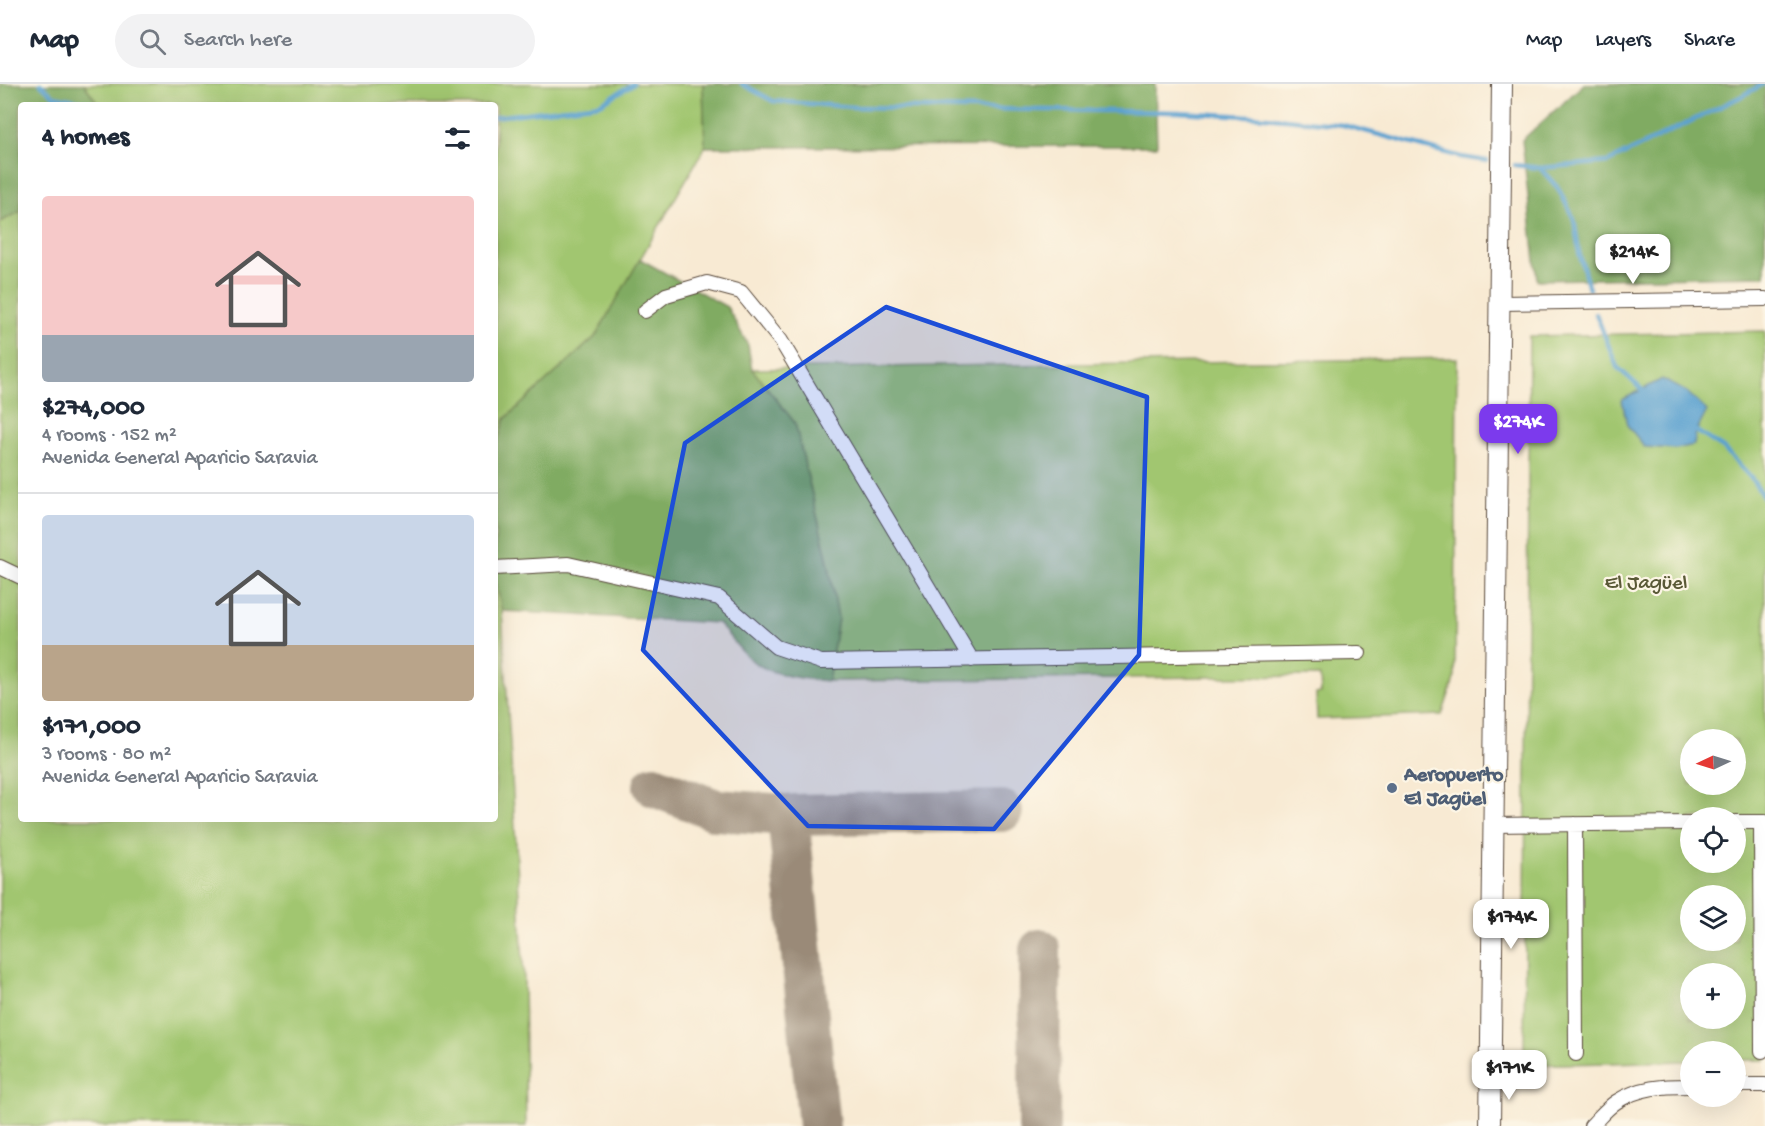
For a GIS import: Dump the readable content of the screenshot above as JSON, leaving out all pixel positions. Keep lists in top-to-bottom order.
{
  "parks": ["El Jagüel"],
  "places": ["Aeropuerto El Jagüel"],
  "north": "left",
  "page": {
    "header": "Map",
    "search": "Search here",
    "nav": ["Map", "Layers", "Share"],
    "heading": "4 homes",
    "list": [
      {
        "name": "$274,000",
        "note": "4 rooms · 152 m² · Avenida General Aparicio Saravia"
      },
      {
        "name": "$171,000",
        "note": "3 rooms · 80 m² · Avenida General Aparicio Saravia"
      }
    ],
    "price": [
      "$214K",
      "$274K",
      "$174K",
      "$171K"
    ],
    "map_buttons": ["+", "−"]
  }
}
